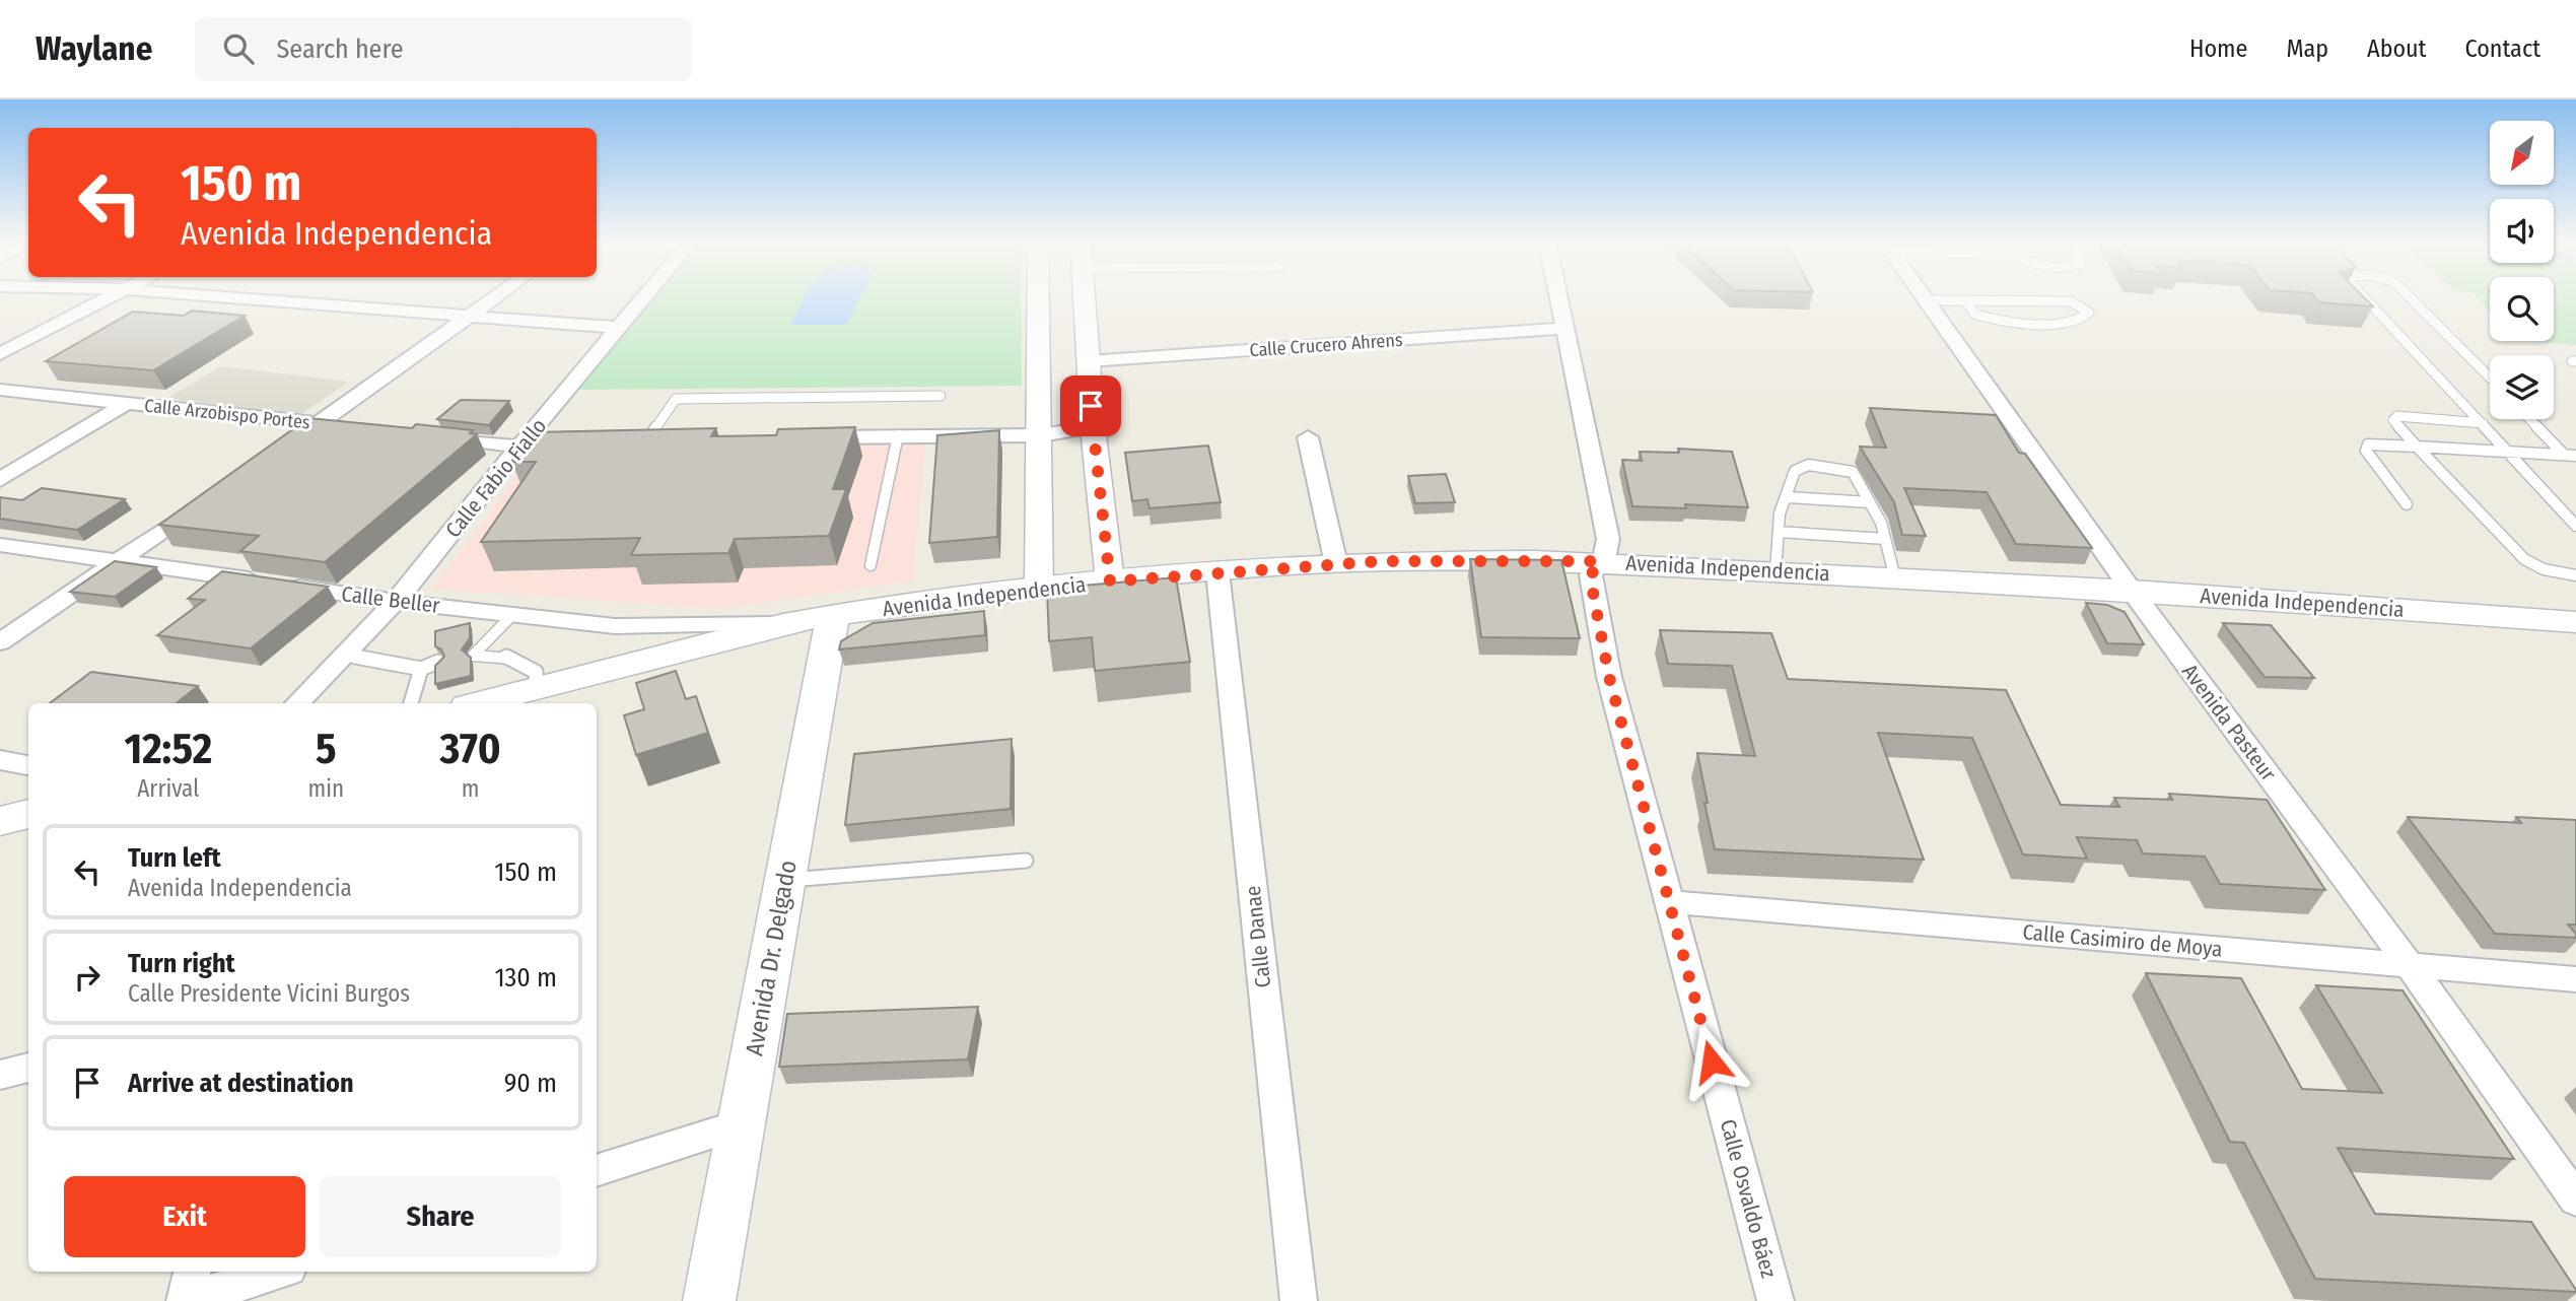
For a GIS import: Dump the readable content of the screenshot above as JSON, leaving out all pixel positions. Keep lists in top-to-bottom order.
{
  "streets": {
    "main road": ["Avenida Independencia", "Avenida Dr. Delgado"],
    "street": [
      "Calle Crucero Ahrens",
      "Calle Arzobispo Portes",
      "Calle Fabio Fiallo",
      "Calle Beller",
      "Avenida Pasteur",
      "Calle Danae",
      "Calle Casimiro de Moya",
      "Calle Osvaldo Báez"
    ]
  },
  "crossings": [
    ["Calle Crucero Ahrens", "Calle Osvaldo Báez"],
    ["Calle Fabio Fiallo", "Calle Beller"],
    ["Avenida Independencia", "Calle Beller"],
    ["Avenida Independencia", "Avenida Pasteur"],
    ["Avenida Independencia", "Calle Danae"],
    ["Avenida Independencia", "Avenida Dr. Delgado"],
    ["Avenida Independencia", "Calle Osvaldo Báez"],
    ["Avenida Pasteur", "Calle Casimiro de Moya"],
    ["Calle Casimiro de Moya", "Calle Osvaldo Báez"]
  ],
  "north": "bottom left",
  "page": {
    "header": "Waylane",
    "search": "Search here",
    "nav": [
      "Home",
      "Map",
      "About",
      "Contact"
    ],
    "turn": ["150 m", "Avenida Independencia"],
    "eta": [
      "12:52",
      "Arrival",
      "5",
      "min",
      "370",
      "m"
    ],
    "list": [
      {
        "name": "Turn left",
        "note": "Avenida Independencia",
        "value": "150 m"
      },
      {
        "name": "Turn right",
        "note": "Calle Presidente Vicini Burgos",
        "value": "130 m"
      },
      {
        "name": "Arrive at destination",
        "value": "90 m"
      }
    ],
    "buttons": ["Exit", "Share"]
  }
}
